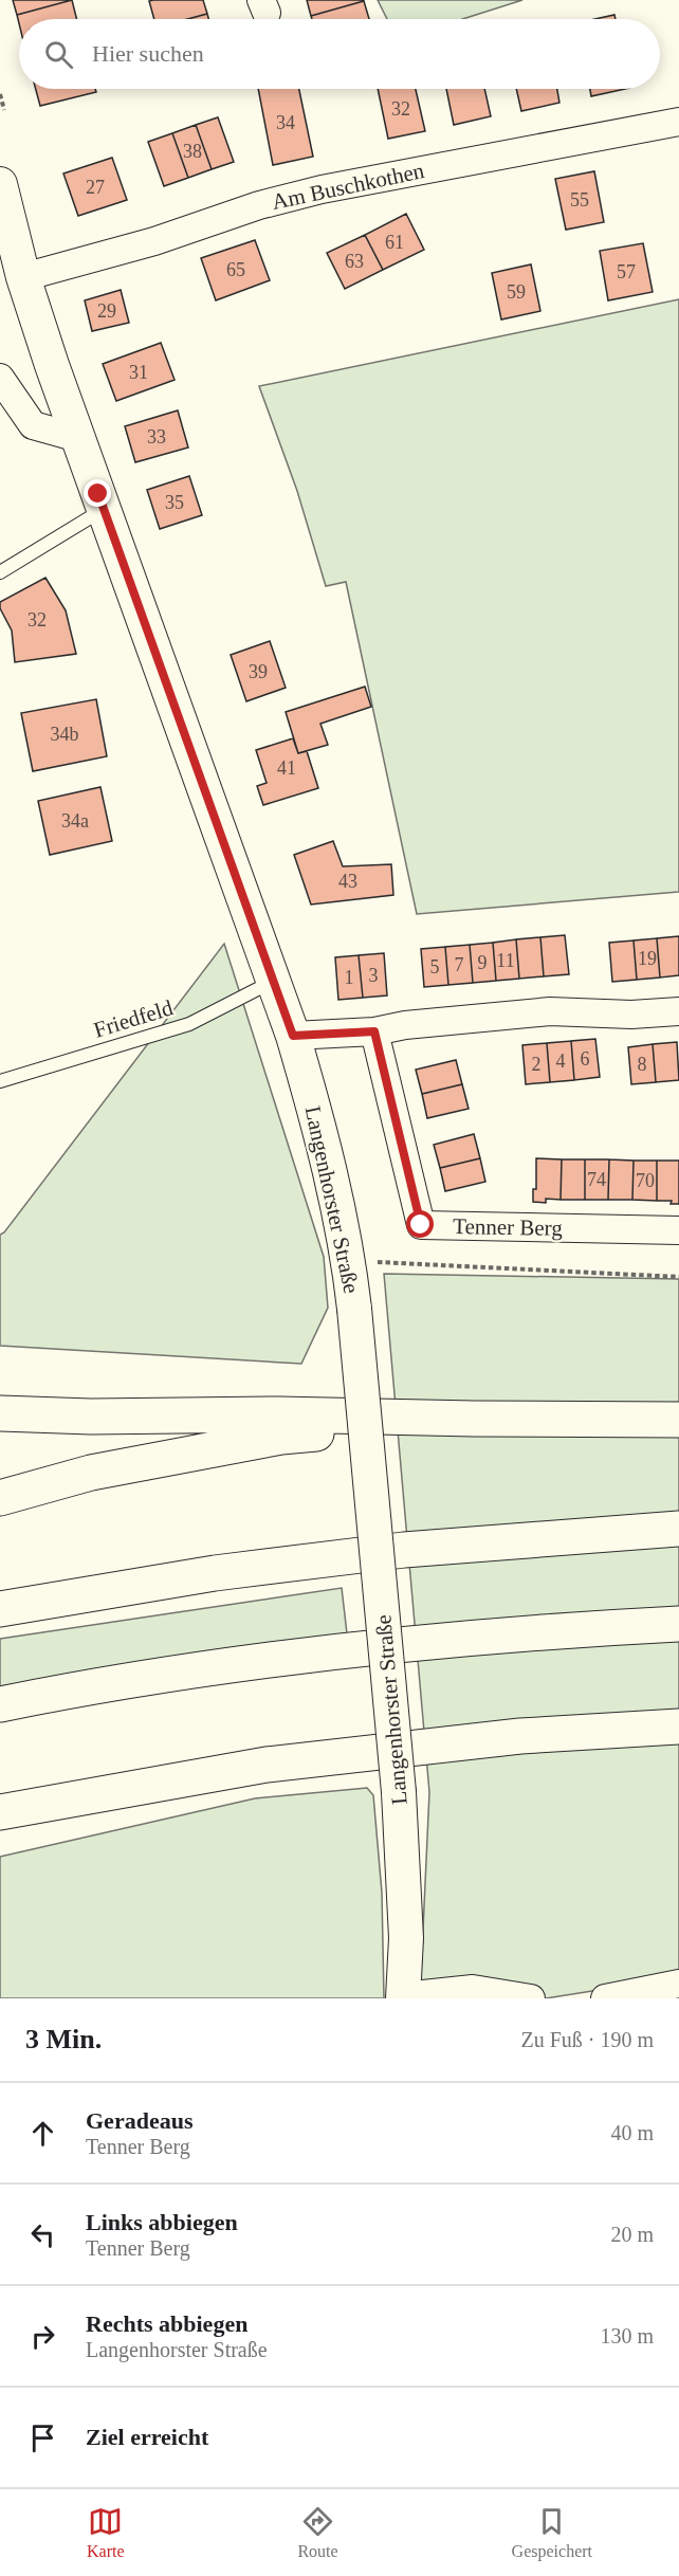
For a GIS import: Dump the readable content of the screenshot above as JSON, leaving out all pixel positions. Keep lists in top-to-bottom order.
{
  "streets": {
    "street": ["Am Buschkothen", "Langenhorster Straße", "Tenner Berg"],
    "lane": ["Friedfeld"]
  },
  "crossings": [
    ["Am Buschkothen", "Langenhorster Straße"],
    ["Friedfeld", "Langenhorster Straße"]
  ],
  "house_numbers": [
    "32",
    "34",
    "38",
    "27",
    "55",
    "61",
    "63",
    "65",
    "57",
    "59",
    "29",
    "31",
    "33",
    "35",
    "32",
    "39",
    "34b",
    "41",
    "34a",
    "43",
    "19",
    "11",
    "9",
    "7",
    "5",
    "3",
    "1",
    "6",
    "4",
    "2",
    "8",
    "74",
    "70"
  ],
  "page": {
    "search": "Hier suchen",
    "heading": ["3 Min.", "Zu Fuß · 190 m"],
    "list": [
      ["Geradeaus", "Tenner Berg", "40 m"],
      ["Links abbiegen", "Tenner Berg", "20 m"],
      ["Rechts abbiegen", "Langenhorster Straße", "130 m"],
      "Ziel erreicht"
    ],
    "nav": ["Karte", "Route", "Gespeichert"]
  }
}
